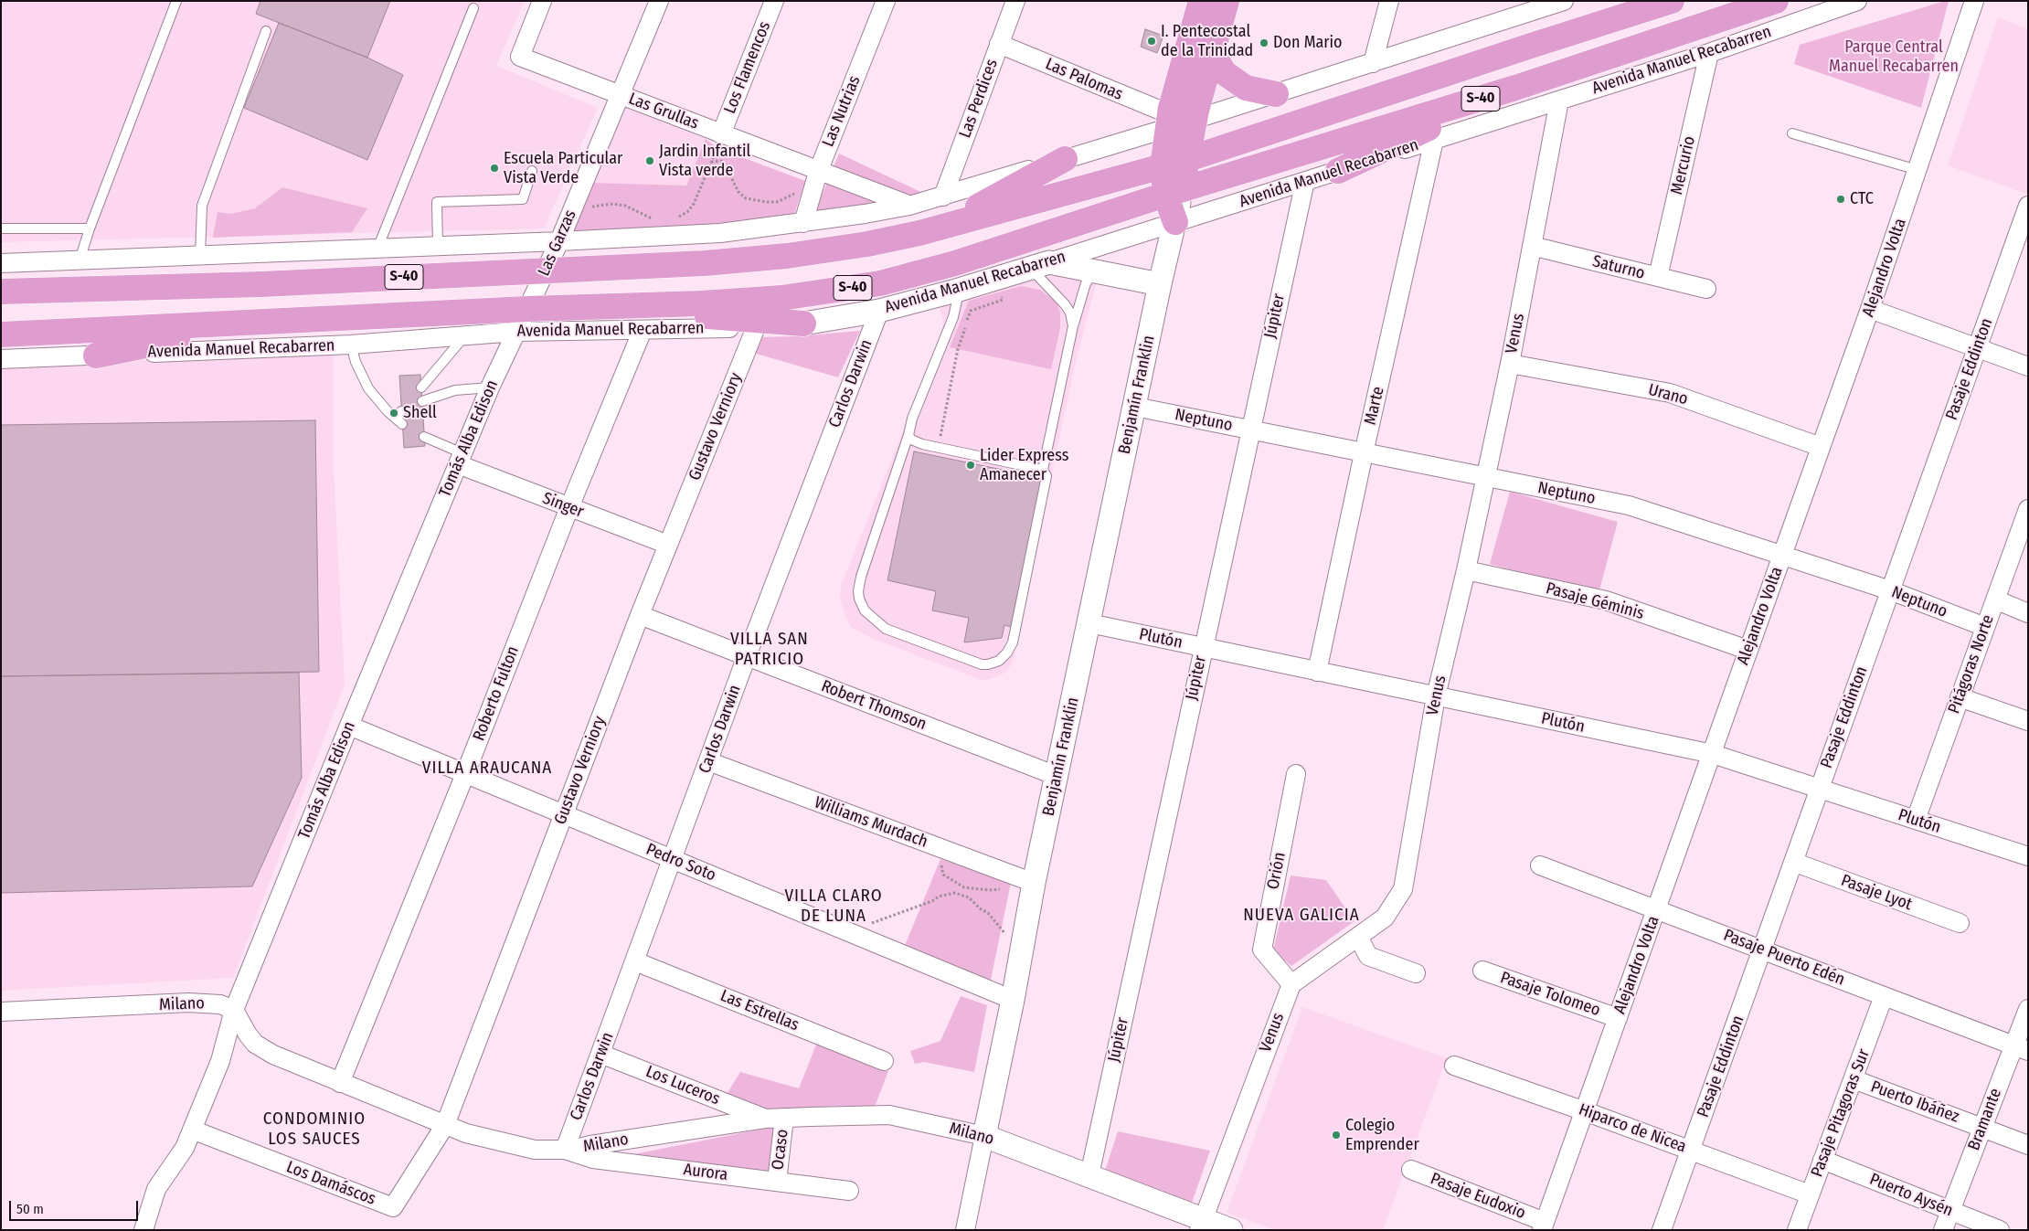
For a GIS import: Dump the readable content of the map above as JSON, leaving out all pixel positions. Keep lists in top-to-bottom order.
{
  "streets": {
    "main road": ["Avenida Manuel Recabarren", "S-40"],
    "street": [
      "Los Flamencos",
      "Las Palomas",
      "Las Perdices",
      "Las Grullas",
      "Las Nutrias",
      "Mercurio",
      "Las Garzas",
      "Saturno",
      "Alejandro Volta",
      "Júpiter",
      "Venus",
      "Pasaje Eddinton",
      "Carlos Darwin",
      "Benjamín Franklin",
      "Urano",
      "Marte",
      "Neptuno",
      "Gustavo Verniory",
      "Tomás Alba Edison",
      "Singer",
      "Pasaje Géminis",
      "Plutón",
      "Pitágoras Norte",
      "Roberto Fulton",
      "Robert Thomson",
      "Williams Murdach",
      "Pedro Soto",
      "Orión",
      "Pasaje Lyot",
      "Pasaje Puerto Edén",
      "Pasaje Tolomeo",
      "Milano",
      "Las Estrellas",
      "Los Luceros",
      "Puerto Ibáñez",
      "Pasaje Pitagoras Sur",
      "Bramante",
      "Hiparco de Nicea",
      "Ocaso",
      "Aurora",
      "Los Damáscos",
      "Puerto Aysén",
      "Pasaje Eudoxio"
    ]
  },
  "crossings": [
    ["Avenida Manuel Recabarren", "Mercurio"],
    ["Avenida Manuel Recabarren", "Las Garzas"],
    ["Avenida Manuel Recabarren", "Júpiter"],
    ["Avenida Manuel Recabarren", "Venus"],
    ["Avenida Manuel Recabarren", "Carlos Darwin"],
    ["Avenida Manuel Recabarren", "Benjamín Franklin"],
    ["Avenida Manuel Recabarren", "Marte"],
    ["Avenida Manuel Recabarren", "Gustavo Verniory"],
    ["Avenida Manuel Recabarren", "Tomás Alba Edison"],
    ["Avenida Manuel Recabarren", "Roberto Fulton"],
    ["Los Flamencos", "Las Grullas"],
    ["Las Palomas", "Las Perdices"],
    ["S-40", "Las Garzas"],
    ["Las Grullas", "Las Nutrias"],
    ["Las Grullas", "Las Garzas"],
    ["Mercurio", "Saturno"],
    ["Las Garzas", "Tomás Alba Edison"],
    ["Saturno", "Venus"],
    ["Alejandro Volta", "Urano"],
    ["Alejandro Volta", "Neptuno"],
    ["Alejandro Volta", "Pasaje Géminis"],
    ["Alejandro Volta", "Plutón"],
    ["Alejandro Volta", "Pasaje Puerto Edén"],
    ["Alejandro Volta", "Pasaje Tolomeo"],
    ["Alejandro Volta", "Hiparco de Nicea"],
    ["Alejandro Volta", "Pasaje Eudoxio"],
    ["Júpiter", "Neptuno"],
    ["Júpiter", "Plutón"],
    ["Júpiter", "Milano"],
    ["Venus", "Urano"],
    ["Venus", "Neptuno"],
    ["Venus", "Pasaje Géminis"],
    ["Venus", "Plutón"],
    ["Venus", "Orión"],
    ["Venus", "Milano"],
    ["Pasaje Eddinton", "Neptuno"],
    ["Pasaje Eddinton", "Plutón"],
    ["Pasaje Eddinton", "Pasaje Lyot"],
    ["Pasaje Eddinton", "Pasaje Puerto Edén"],
    ["Pasaje Eddinton", "Hiparco de Nicea"],
    ["Carlos Darwin", "Robert Thomson"],
    ["Carlos Darwin", "Williams Murdach"],
    ["Carlos Darwin", "Pedro Soto"],
    ["Carlos Darwin", "Milano"],
    ["Carlos Darwin", "Las Estrellas"],
    ["Carlos Darwin", "Los Luceros"],
    ["Carlos Darwin", "Aurora"],
    ["Benjamín Franklin", "Neptuno"],
    ["Benjamín Franklin", "Plutón"],
    ["Benjamín Franklin", "Robert Thomson"],
    ["Benjamín Franklin", "Williams Murdach"],
    ["Benjamín Franklin", "Pedro Soto"],
    ["Benjamín Franklin", "Milano"],
    ["Marte", "Neptuno"],
    ["Marte", "Plutón"],
    ["Neptuno", "Pitágoras Norte"],
    ["Gustavo Verniory", "Singer"],
    ["Gustavo Verniory", "Robert Thomson"],
    ["Gustavo Verniory", "Pedro Soto"],
    ["Gustavo Verniory", "Milano"],
    ["Gustavo Verniory", "Los Damáscos"],
    ["Tomás Alba Edison", "Singer"],
    ["Tomás Alba Edison", "Pedro Soto"],
    ["Tomás Alba Edison", "Milano"],
    ["Tomás Alba Edison", "Los Damáscos"],
    ["Singer", "Roberto Fulton"],
    ["Plutón", "Pitágoras Norte"],
    ["Roberto Fulton", "Pedro Soto"],
    ["Roberto Fulton", "Milano"],
    ["Pasaje Puerto Edén", "Pasaje Pitagoras Sur"],
    ["Pasaje Puerto Edén", "Bramante"],
    ["Milano", "Los Luceros"],
    ["Milano", "Ocaso"],
    ["Milano", "Aurora"],
    ["Puerto Ibáñez", "Pasaje Pitagoras Sur"],
    ["Puerto Ibáñez", "Bramante"],
    ["Pasaje Pitagoras Sur", "Hiparco de Nicea"],
    ["Pasaje Pitagoras Sur", "Puerto Aysén"],
    ["Bramante", "Puerto Aysén"],
    ["Ocaso", "Aurora"]
  ],
  "districts": [
    "VILLA SAN PATRICIO",
    "VILLA ARAUCANA",
    "VILLA CLARO DE LUNA",
    "NUEVA GALICIA",
    "CONDOMINIO LOS SAUCES"
  ],
  "parks": ["Parque Central Manuel Recabarren"],
  "places": [
    "I. Pentecostal de la Trinidad",
    "Don Mario",
    "Jardin Infantil Vista verde",
    "Escuela Particular Vista Verde",
    "CTC",
    "Shell",
    "Lider Express Amanecer",
    "Colegio Emprender"
  ],
  "scale_bar": "50 m"
}
